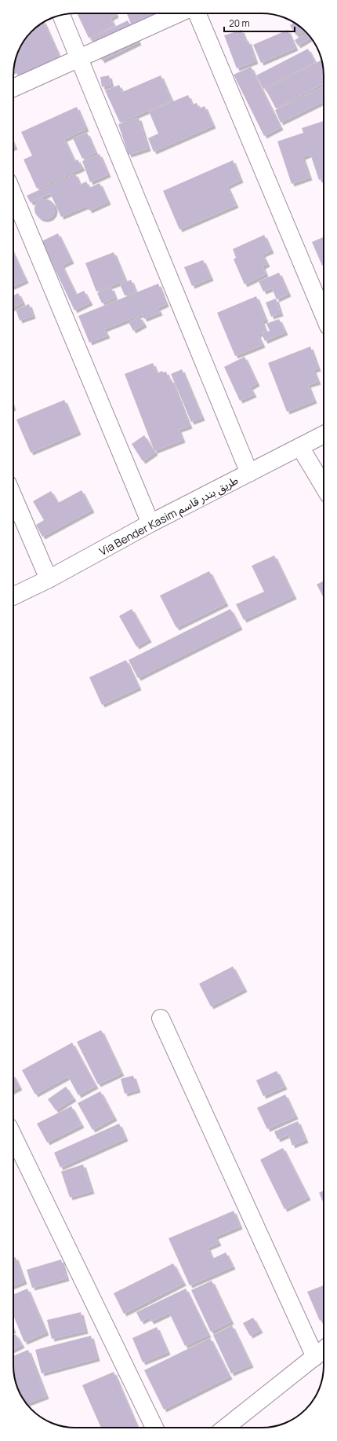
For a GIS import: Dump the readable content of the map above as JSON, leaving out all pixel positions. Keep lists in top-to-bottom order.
{
  "streets": {
    "street": ["Via Bender Kasim طريق بندر قاسم"]
  },
  "scale_bar": "20 m"
}
